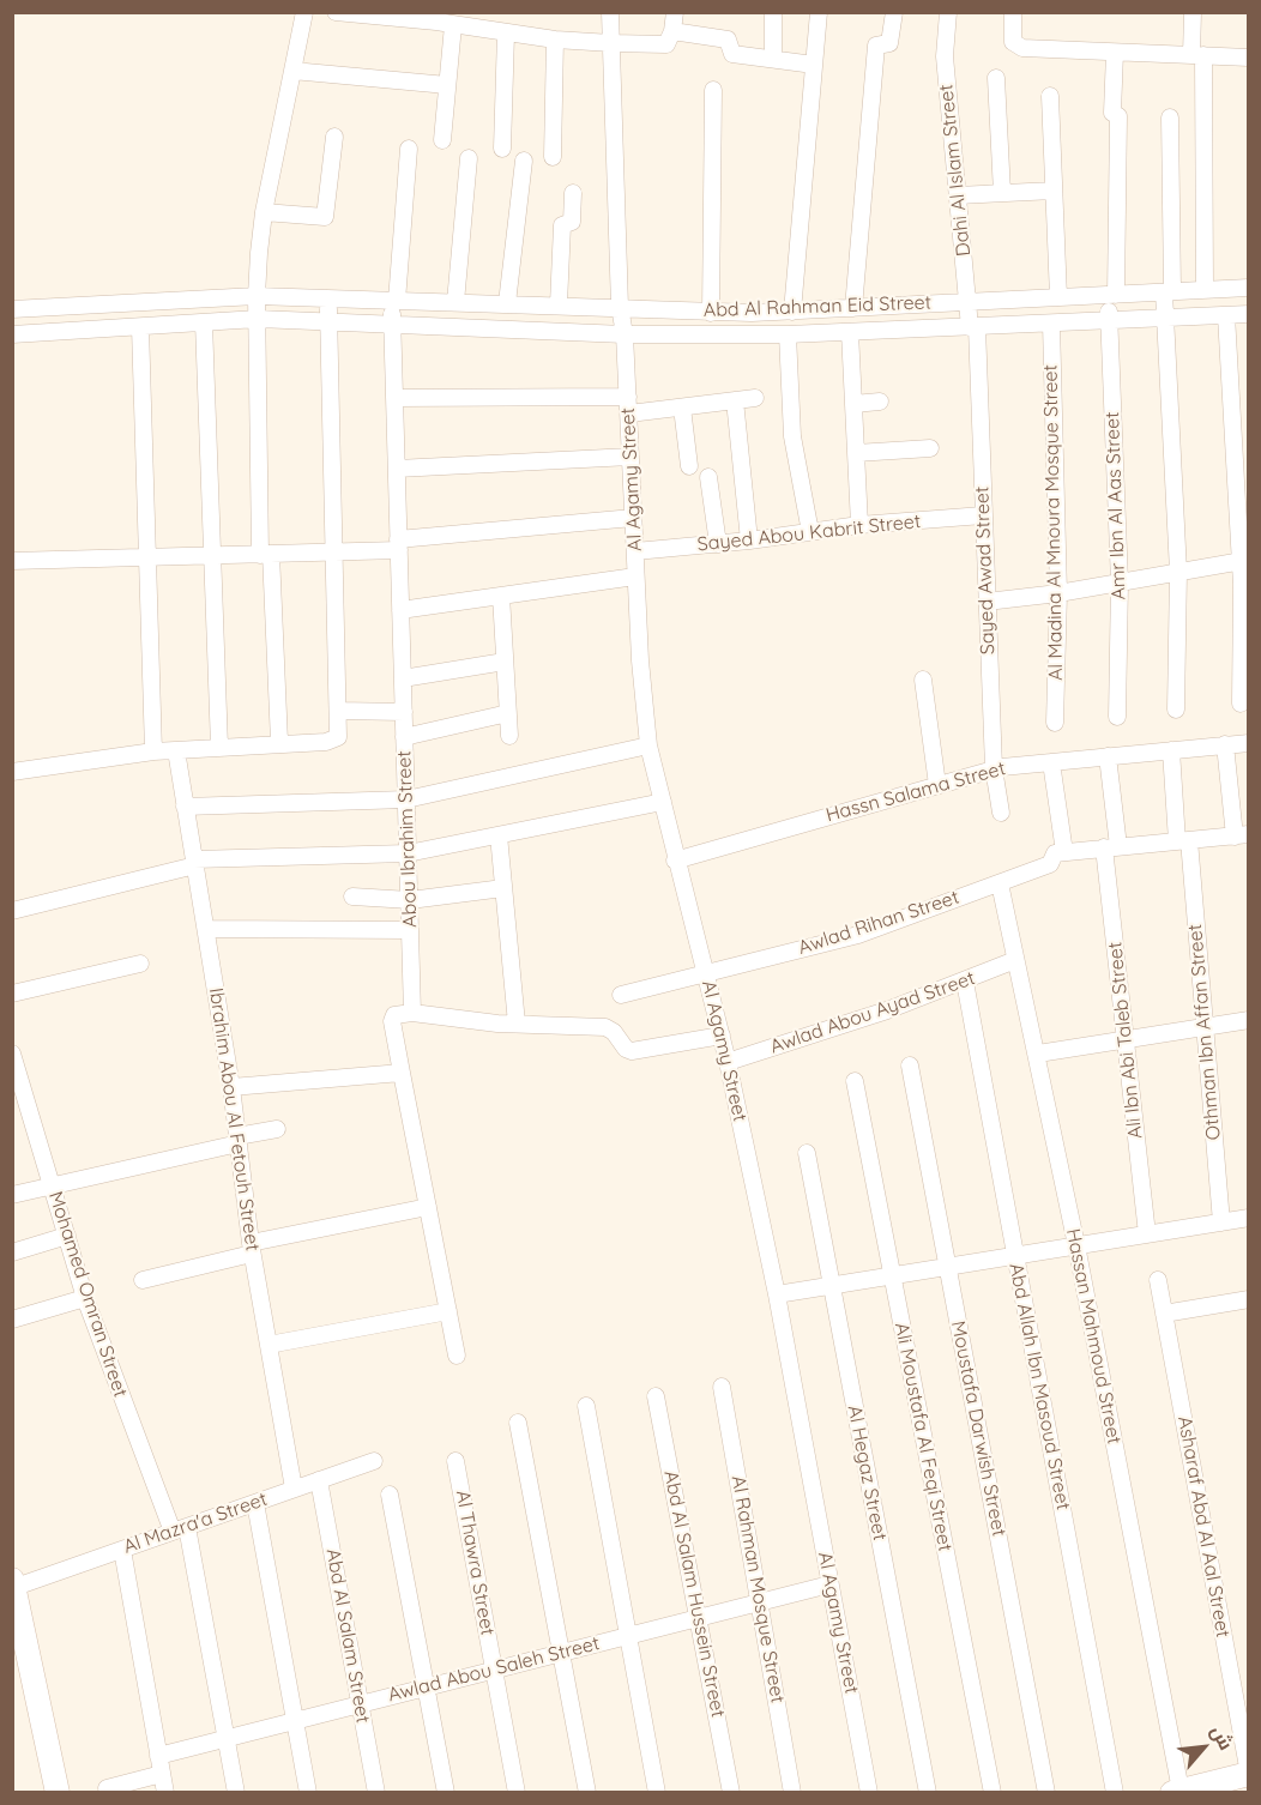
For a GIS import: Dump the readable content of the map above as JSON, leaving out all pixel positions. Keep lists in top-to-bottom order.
{
  "streets": {
    "street": [
      "Dahi Al Islam Street",
      "Abd Al Rahman Eid Street",
      "Al Agamy Street",
      "Amr Ibn Al Aas Street",
      "Al Madina Al Mnoura Mosque Street",
      "Sayed Abou Kabrit Street",
      "Sayed Awad Street",
      "Hassn Salama Street",
      "Abou Ibrahim Street",
      "Awlad Rihan Street",
      "Awlad Abou Ayad Street",
      "Othman Ibn Affan Street",
      "Ali Ibn Abi Taleb Street",
      "Ibrahim Abou Al Fetouh Street",
      "Mohamed Omran Street",
      "Hassan Mahmoud Street",
      "Abd Allah Ibn Masoud Street",
      "Moustafa Darwish Street",
      "Ali Moustafa Al Feqi Street",
      "Al Hegaz Street",
      "Al Mazra'a Street",
      "Asharaf Abd Al Aal Street",
      "Al Thawra Street",
      "Al Rahman Mosque Street",
      "Abd Al Salam Hussein Street",
      "Abd Al Salam Street",
      "Awlad Abou Saleh Street"
    ]
  },
  "crossings": [
    ["Dahi Al Islam Street", "Abd Al Rahman Eid Street"],
    ["Dahi Al Islam Street", "Sayed Awad Street"],
    ["Abd Al Rahman Eid Street", "Al Agamy Street"],
    ["Abd Al Rahman Eid Street", "Amr Ibn Al Aas Street"],
    ["Abd Al Rahman Eid Street", "Al Madina Al Mnoura Mosque Street"],
    ["Abd Al Rahman Eid Street", "Sayed Awad Street"],
    ["Abd Al Rahman Eid Street", "Abou Ibrahim Street"],
    ["Al Agamy Street", "Sayed Abou Kabrit Street"],
    ["Al Agamy Street", "Hassn Salama Street"],
    ["Al Agamy Street", "Awlad Rihan Street"],
    ["Al Agamy Street", "Awlad Abou Ayad Street"],
    ["Al Agamy Street", "Awlad Abou Saleh Street"],
    ["Sayed Abou Kabrit Street", "Sayed Awad Street"],
    ["Sayed Awad Street", "Hassn Salama Street"],
    ["Hassn Salama Street", "Ali Ibn Abi Taleb Street"],
    ["Awlad Rihan Street", "Hassan Mahmoud Street"],
    ["Awlad Abou Ayad Street", "Hassan Mahmoud Street"],
    ["Awlad Abou Ayad Street", "Abd Allah Ibn Masoud Street"],
    ["Ibrahim Abou Al Fetouh Street", "Al Mazra'a Street"],
    ["Mohamed Omran Street", "Al Mazra'a Street"],
    ["Mohamed Omran Street", "Awlad Abou Saleh Street"],
    ["Al Mazra'a Street", "Abd Al Salam Street"],
    ["Al Thawra Street", "Awlad Abou Saleh Street"],
    ["Al Rahman Mosque Street", "Awlad Abou Saleh Street"],
    ["Abd Al Salam Hussein Street", "Awlad Abou Saleh Street"],
    ["Abd Al Salam Street", "Awlad Abou Saleh Street"]
  ],
  "north": "top right"
}
